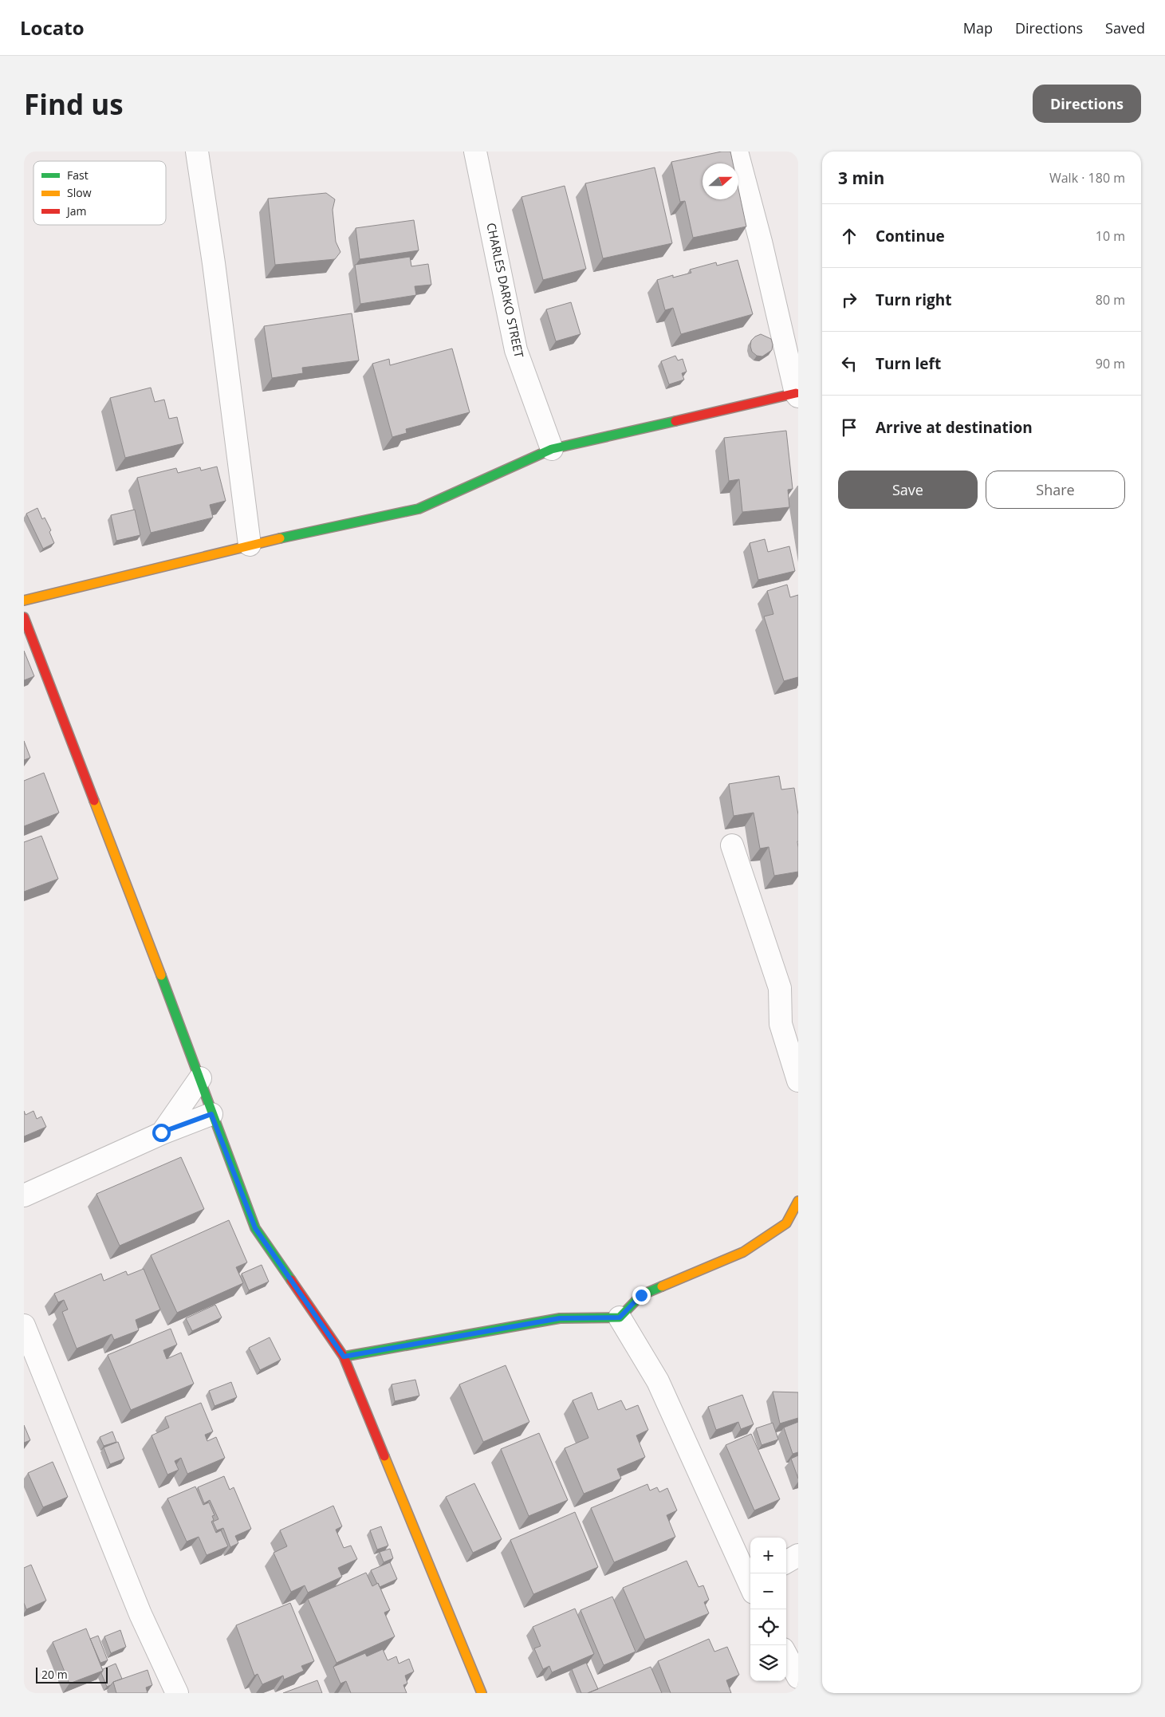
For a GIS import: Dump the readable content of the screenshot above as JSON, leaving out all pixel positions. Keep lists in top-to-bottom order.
{
  "streets": {
    "street": ["CHARLES DARKO STREET"]
  },
  "legend": ["Fast", "Slow", "Jam"],
  "scale_bar": "20 m",
  "north": "right",
  "page": {
    "header": "Locato",
    "nav": ["Map", "Directions", "Saved"],
    "buttons": [
      "Directions",
      ["Save", "Share"]
    ],
    "title": "Find us",
    "heading": ["3 min", "Walk · 180 m"],
    "list": [
      ["Continue", "10 m"],
      ["Turn right", "80 m"],
      ["Turn left", "90 m"],
      "Arrive at destination"
    ],
    "map_buttons": ["+", "−"],
    "scale": "20 m"
  }
}
